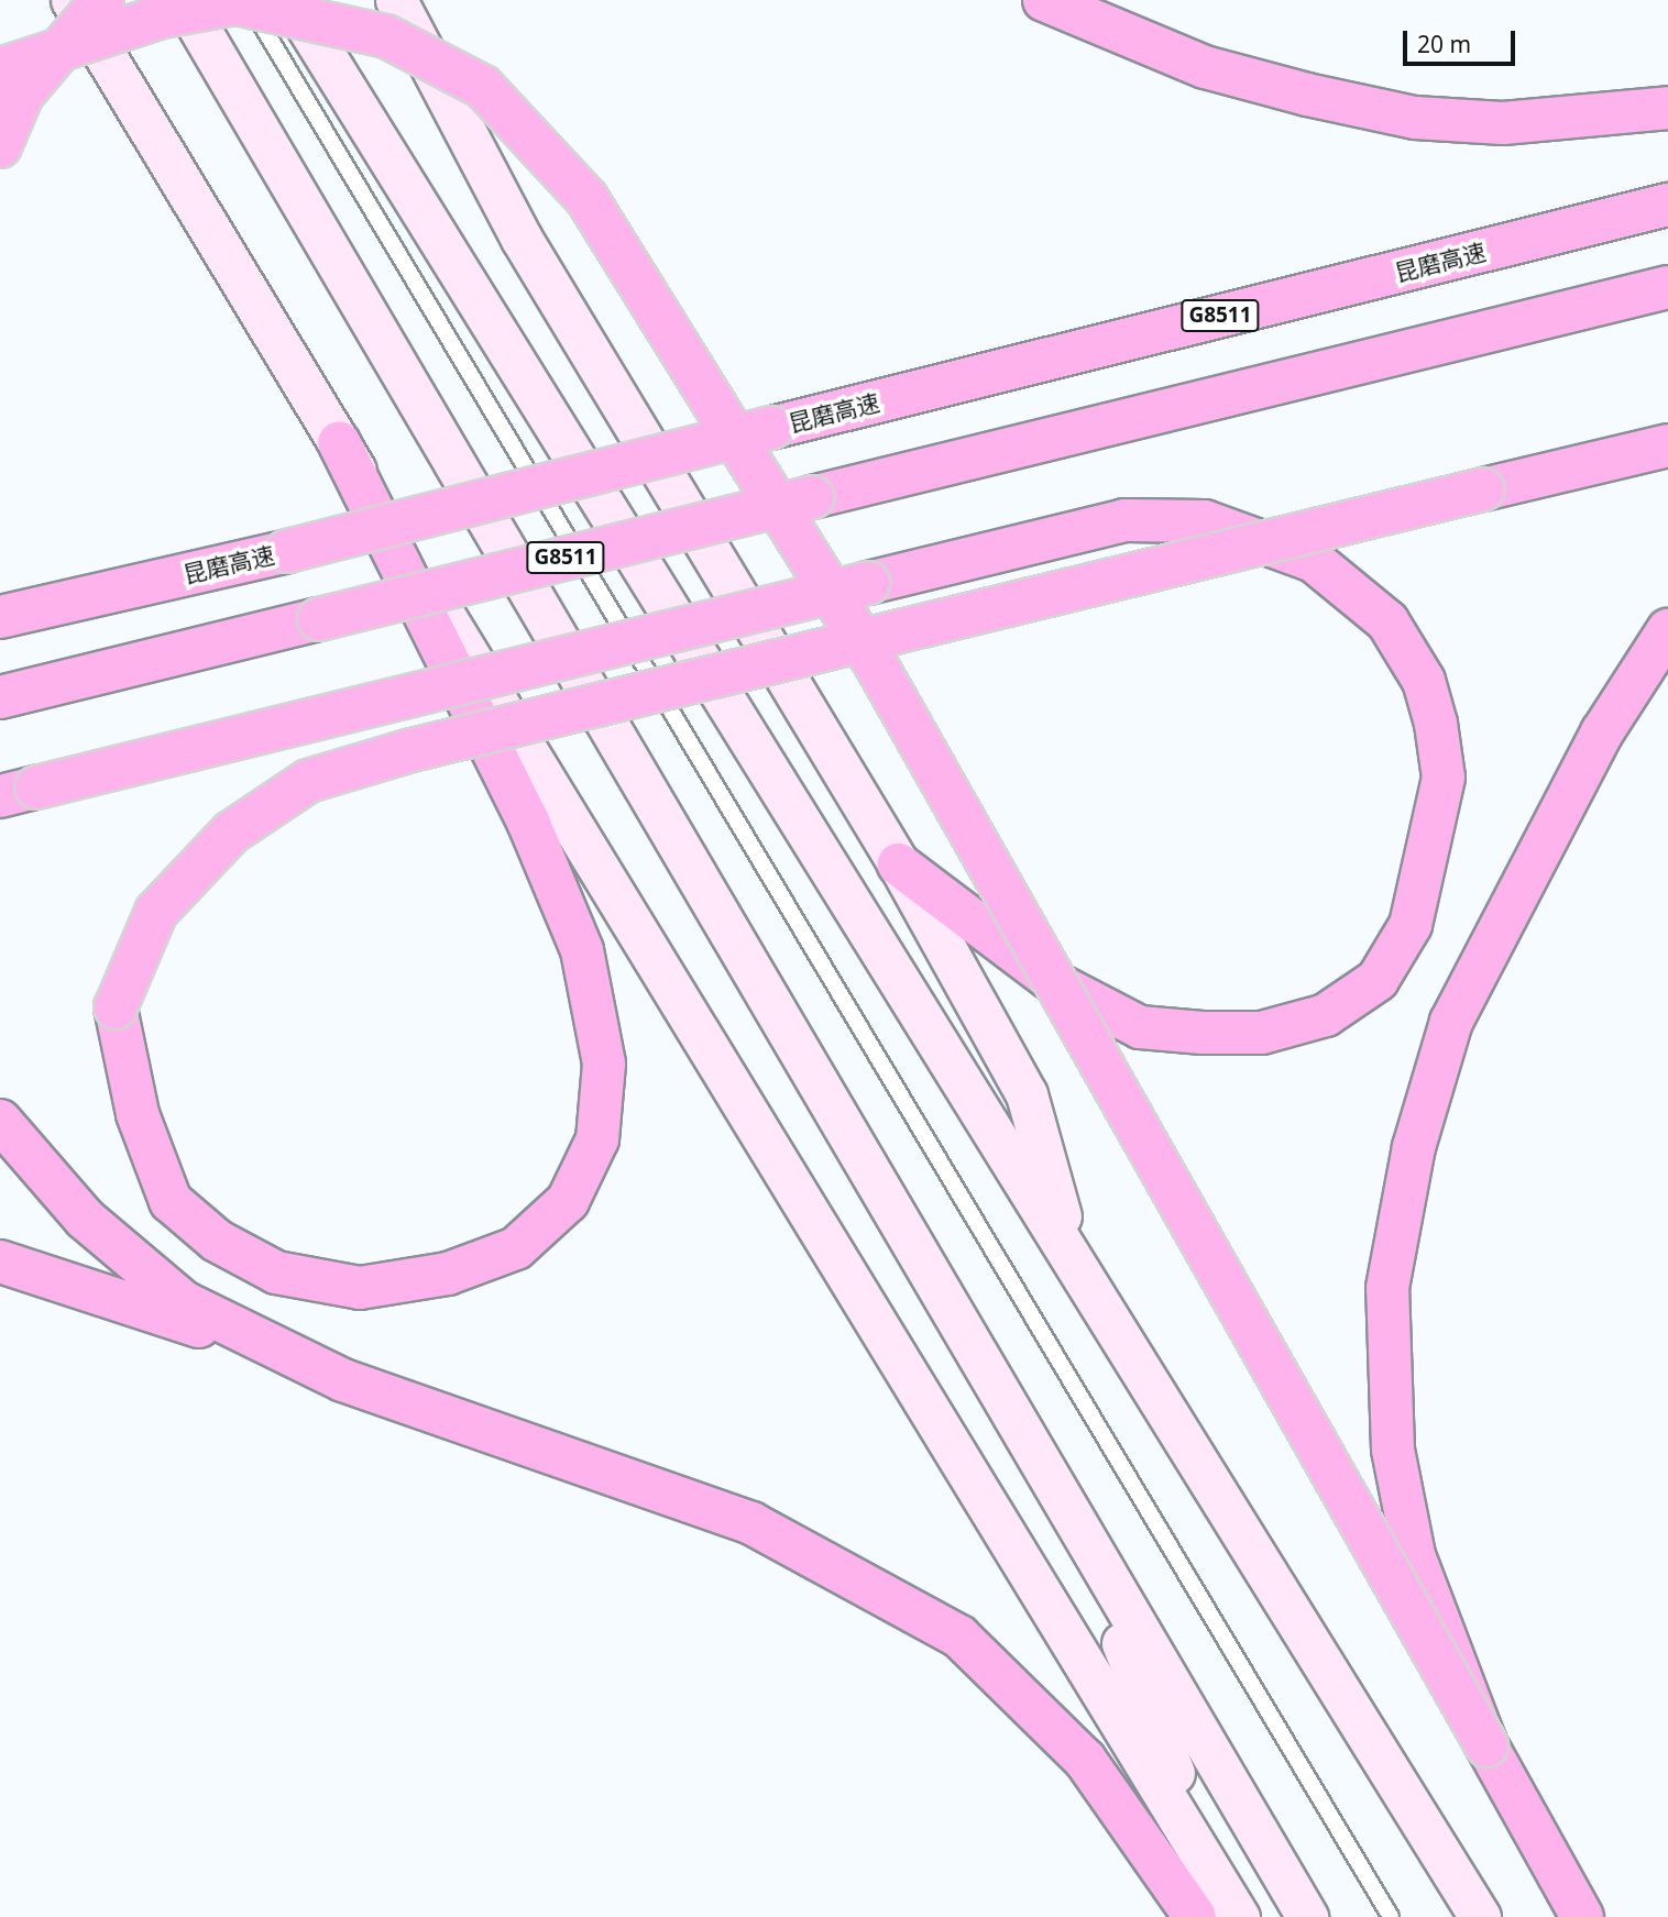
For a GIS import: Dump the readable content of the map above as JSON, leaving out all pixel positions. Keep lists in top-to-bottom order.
{
  "streets": {
    "highway": ["昆磨高速", "G8511"]
  },
  "scale_bar": "20 m"
}
